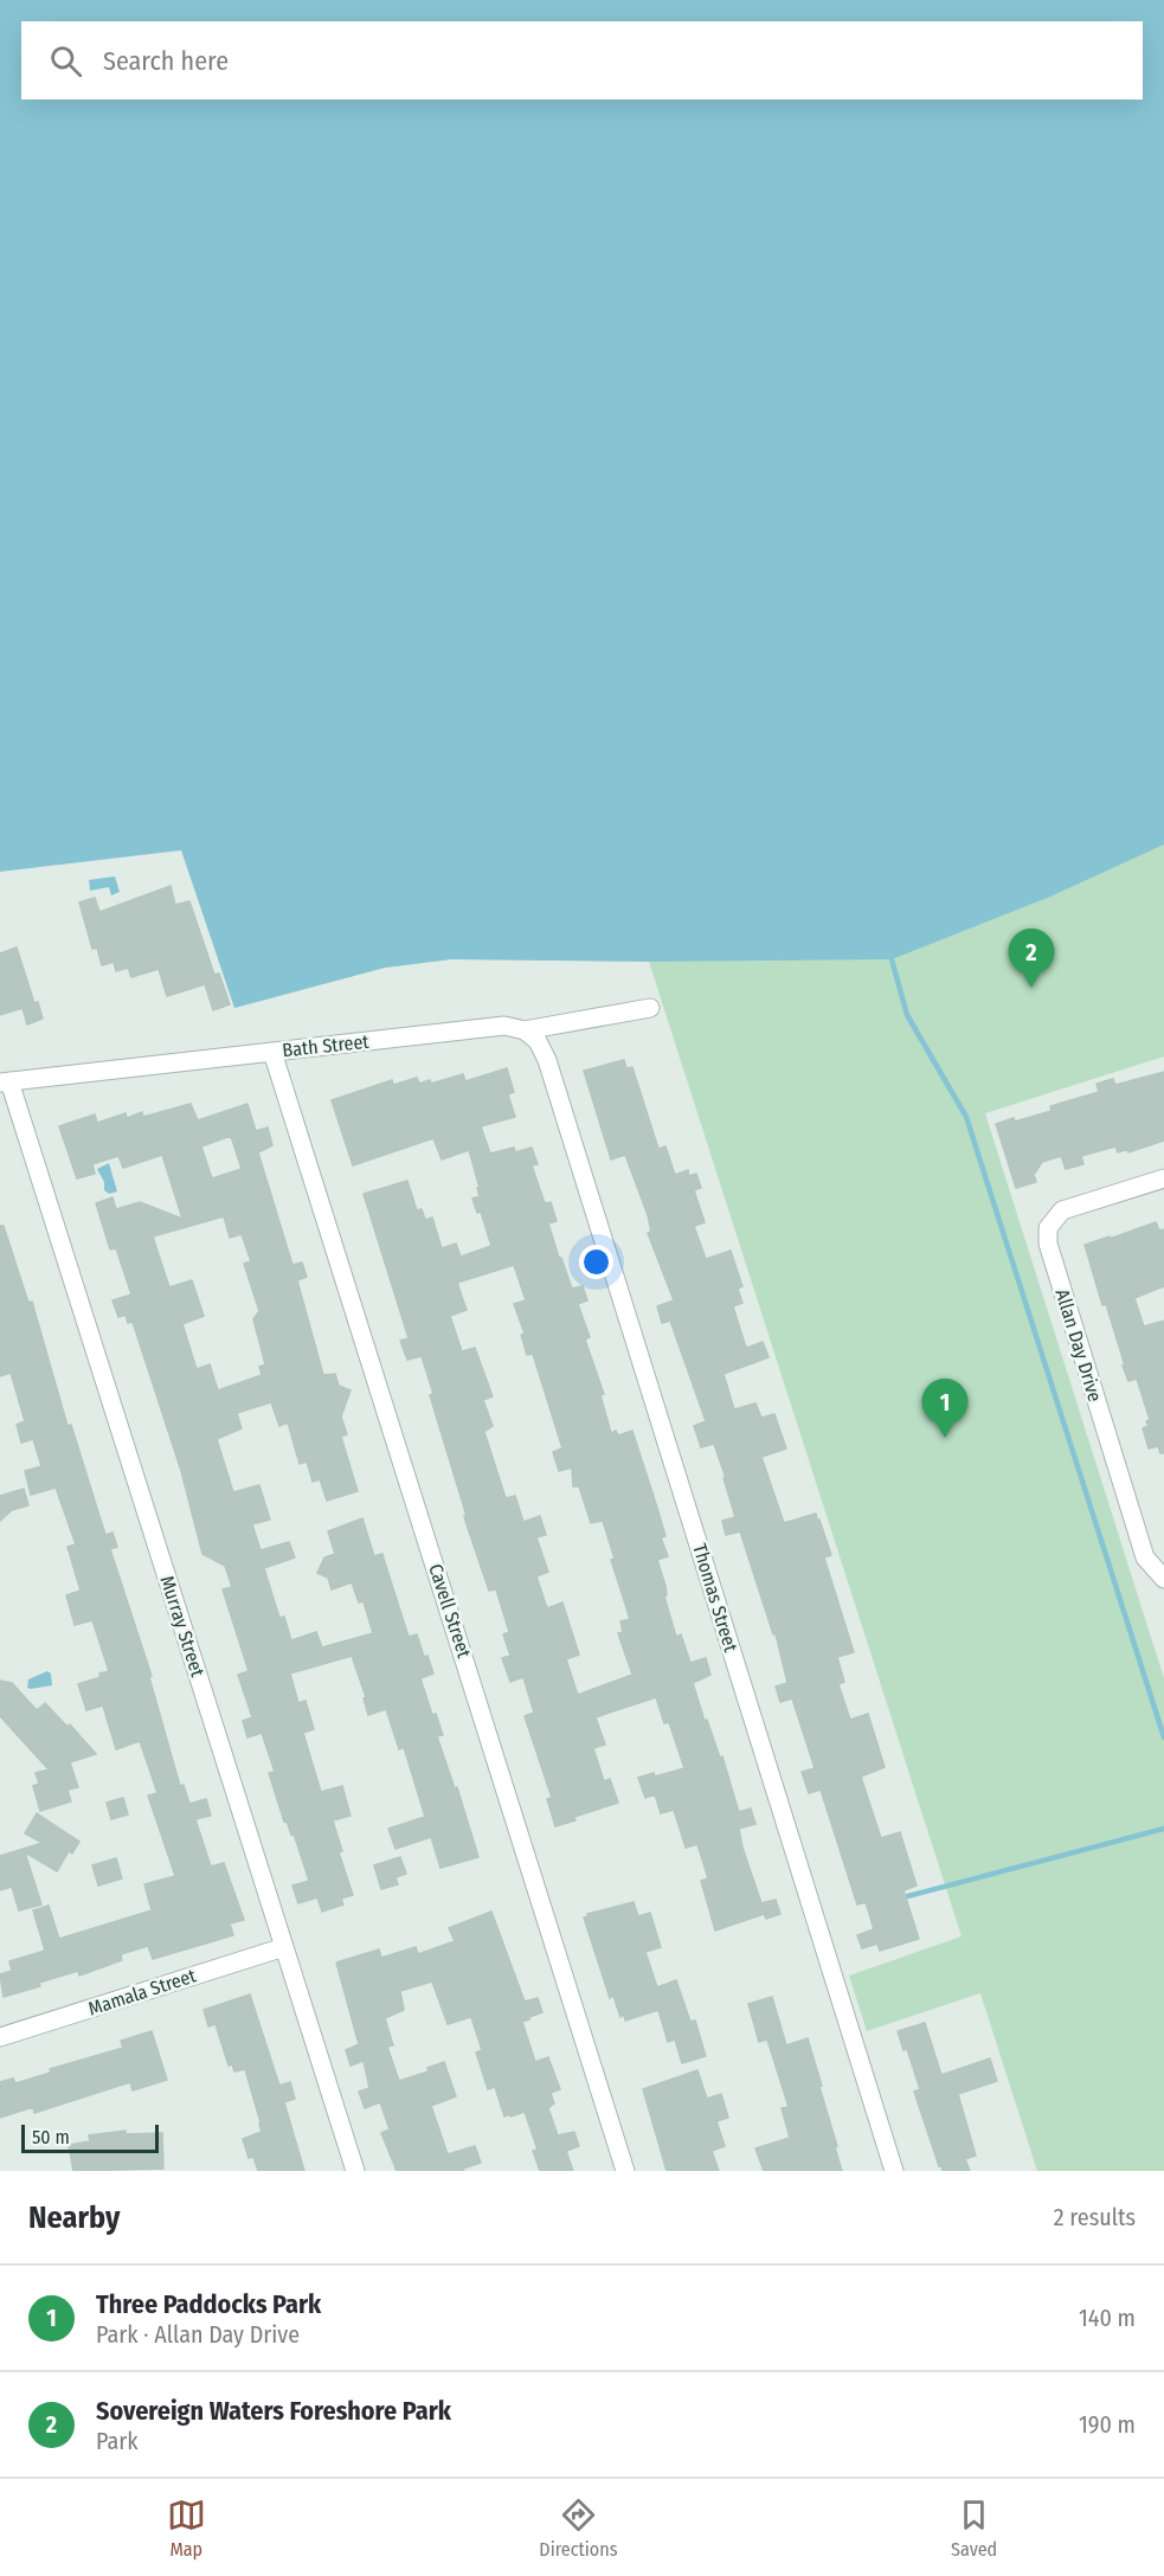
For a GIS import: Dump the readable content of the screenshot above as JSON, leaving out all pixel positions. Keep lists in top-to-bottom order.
{
  "streets": {
    "street": [
      "Bath Street",
      "Allan Day Drive",
      "Thomas Street",
      "Cavell Street",
      "Murray Street",
      "Mamala Street"
    ]
  },
  "crossings": [
    ["Bath Street", "Thomas Street"],
    ["Bath Street", "Cavell Street"],
    ["Bath Street", "Murray Street"],
    ["Murray Street", "Mamala Street"]
  ],
  "scale_bar": "50 m",
  "page": {
    "search": "Search here",
    "pins": ["2", "1"],
    "scale": "50 m",
    "heading": ["Nearby", "2 results"],
    "list": [
      {
        "mark": "1",
        "name": "Three Paddocks Park",
        "note": "Park · Allan Day Drive",
        "value": "140 m"
      },
      {
        "mark": "2",
        "name": "Sovereign Waters Foreshore Park",
        "note": "Park",
        "value": "190 m"
      }
    ],
    "nav": ["Map", "Directions", "Saved"]
  }
}
